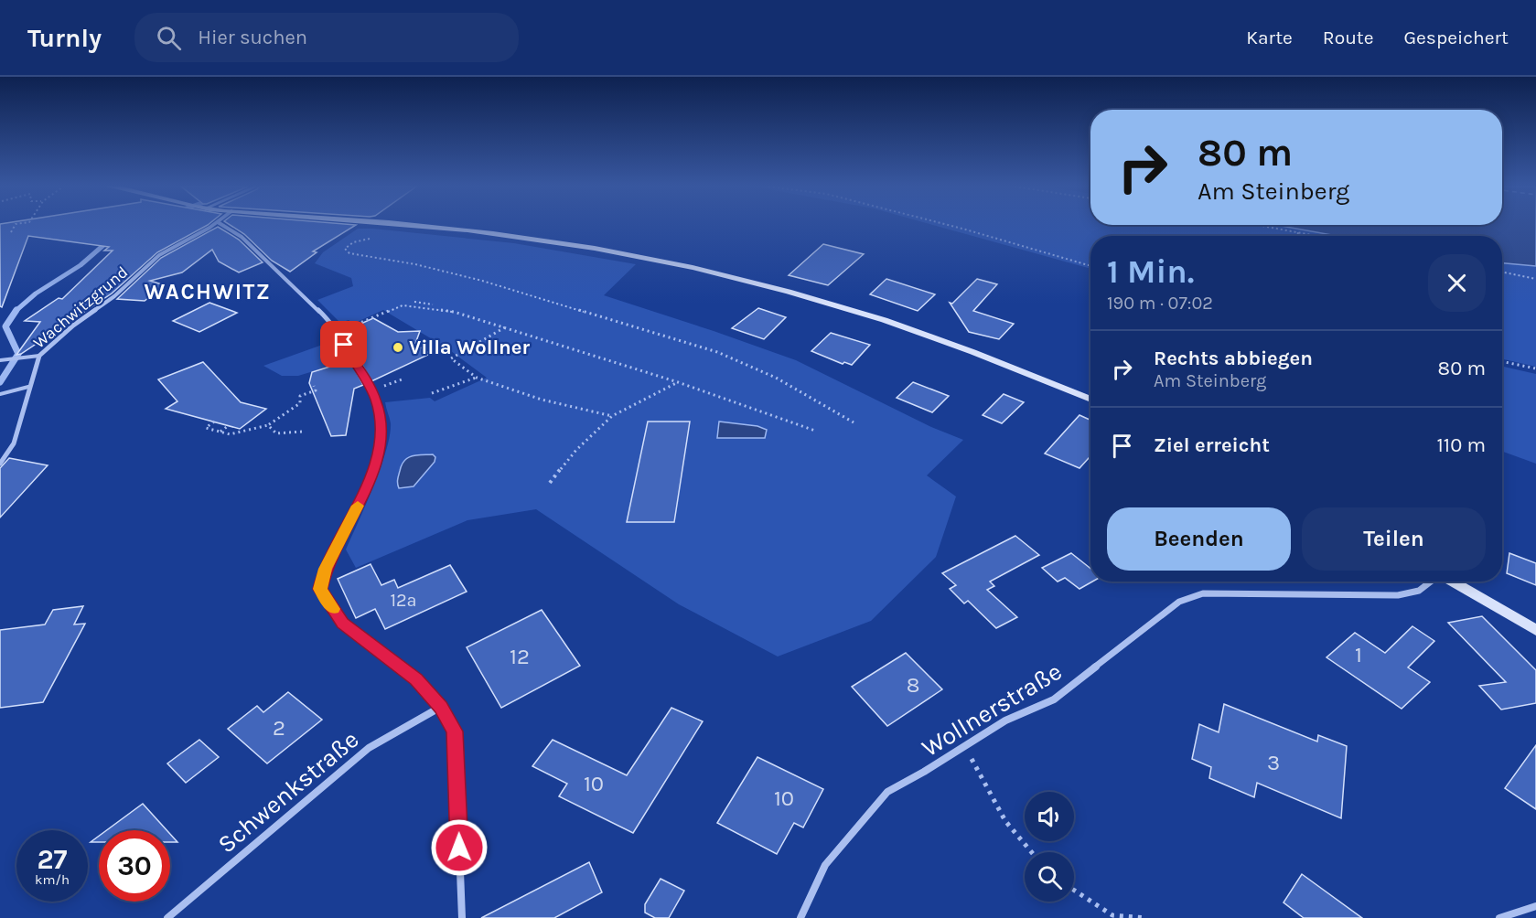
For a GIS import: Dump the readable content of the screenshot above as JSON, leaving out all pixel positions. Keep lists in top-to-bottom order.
{
  "streets": {
    "street": ["Wachwitzgrund", "Wollnerstraße", "Schwenkstraße"]
  },
  "districts": ["WACHWITZ"],
  "places": ["Villa Wollner"],
  "house_numbers": [
    "12a",
    "1",
    "12",
    "8",
    "2",
    "3",
    "10",
    "10"
  ],
  "page": {
    "header": "Turnly",
    "search": "Hier suchen",
    "nav": ["Karte", "Route", "Gespeichert"],
    "turn": ["80 m", "Am Steinberg"],
    "heading": ["1 Min.", "190 m · 07:02"],
    "list": [
      {
        "name": "Rechts abbiegen",
        "note": "Am Steinberg",
        "value": "80 m"
      },
      {
        "name": "Ziel erreicht",
        "value": "110 m"
      }
    ],
    "buttons": ["Beenden", "Teilen"],
    "speed": "27 km/h",
    "limit": "30"
  }
}
